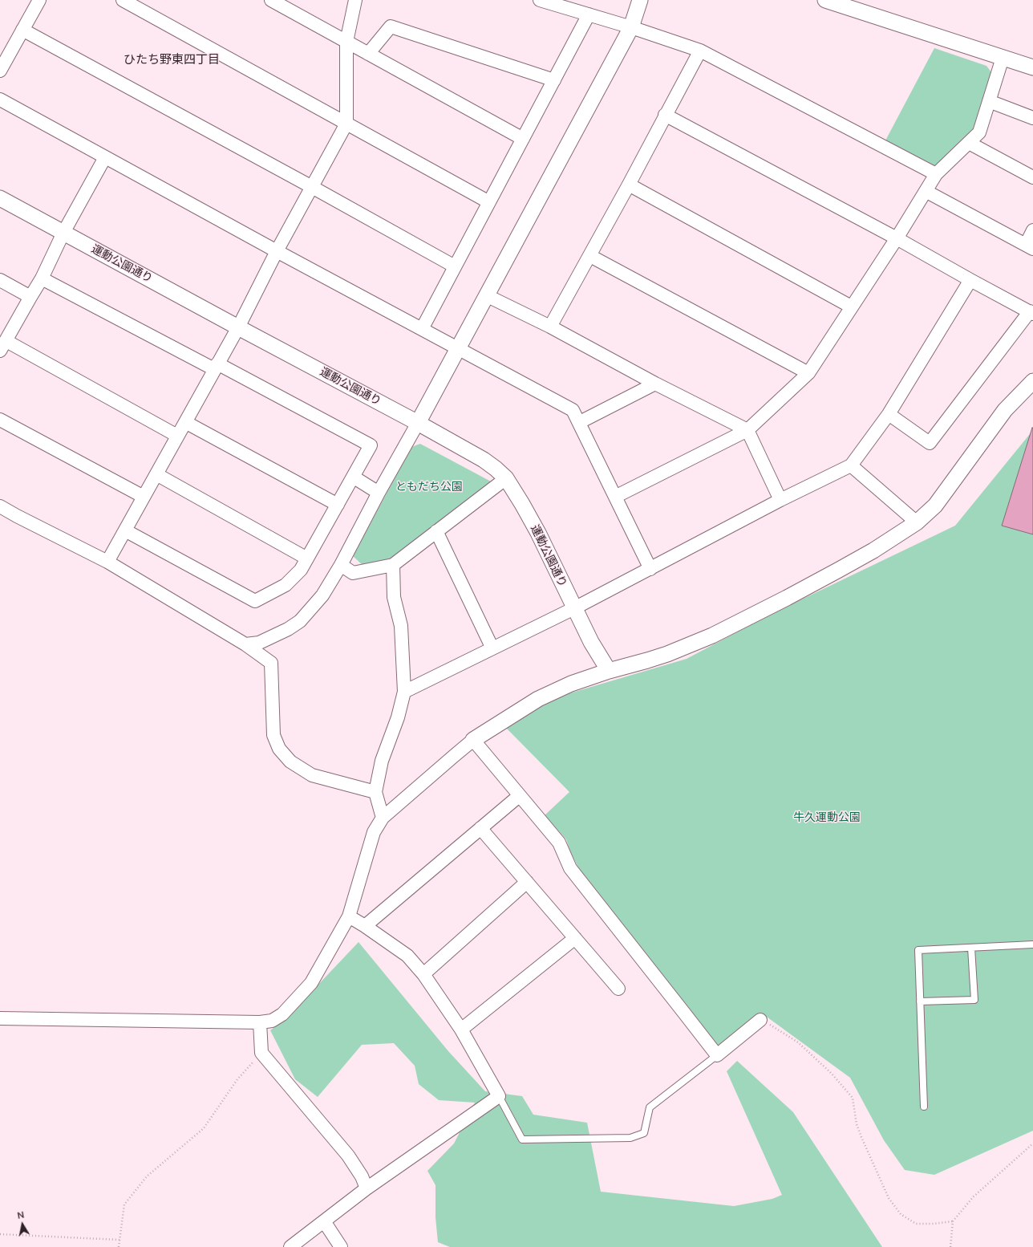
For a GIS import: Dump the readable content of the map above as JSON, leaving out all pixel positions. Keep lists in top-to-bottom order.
{
  "streets": {
    "street": ["運動公園通り"]
  },
  "districts": ["ひたち野東四丁目"],
  "parks": ["ともだち公園", "牛久運動公園"],
  "north": "top"
}
